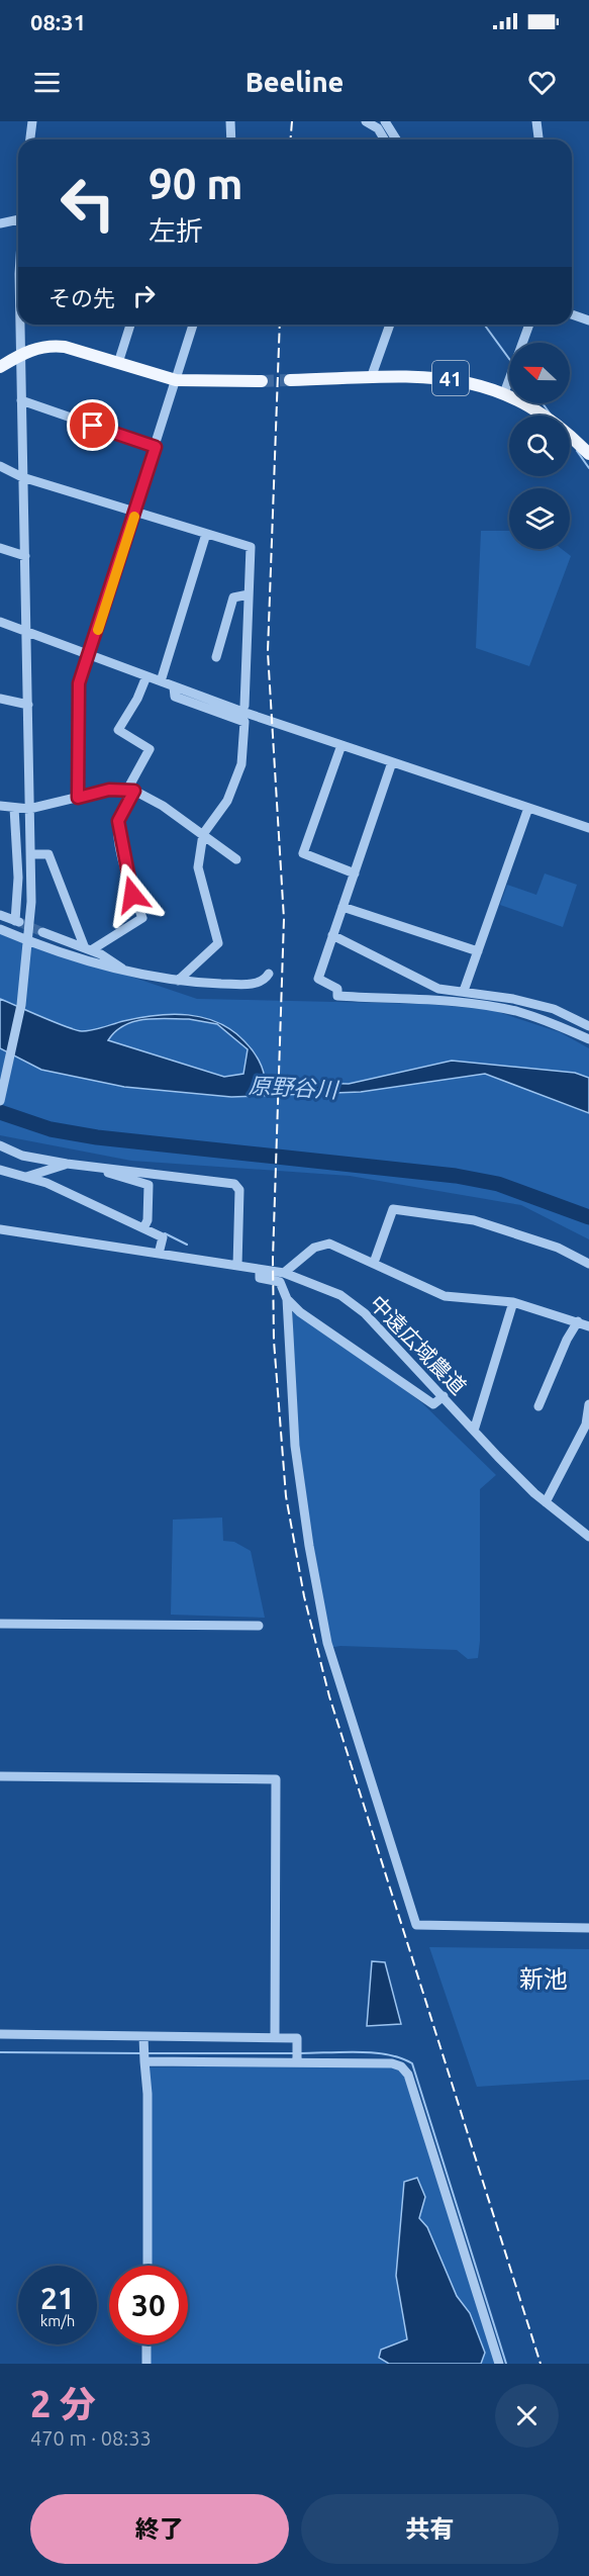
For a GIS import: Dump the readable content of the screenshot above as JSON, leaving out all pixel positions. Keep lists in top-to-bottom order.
{
  "streets": {
    "main road": ["41"],
    "street": ["中遠広域農道"]
  },
  "districts": ["新池"],
  "water": ["原野谷川"],
  "north": "left",
  "page": {
    "status": "08:31",
    "header": "Beeline",
    "turn": ["90 m", "左折"],
    "then": "その先",
    "speed": "21 km/h",
    "limit": "30",
    "heading": ["2 分", "470 m · 08:33"],
    "buttons": ["終了", "共有"]
  }
}
